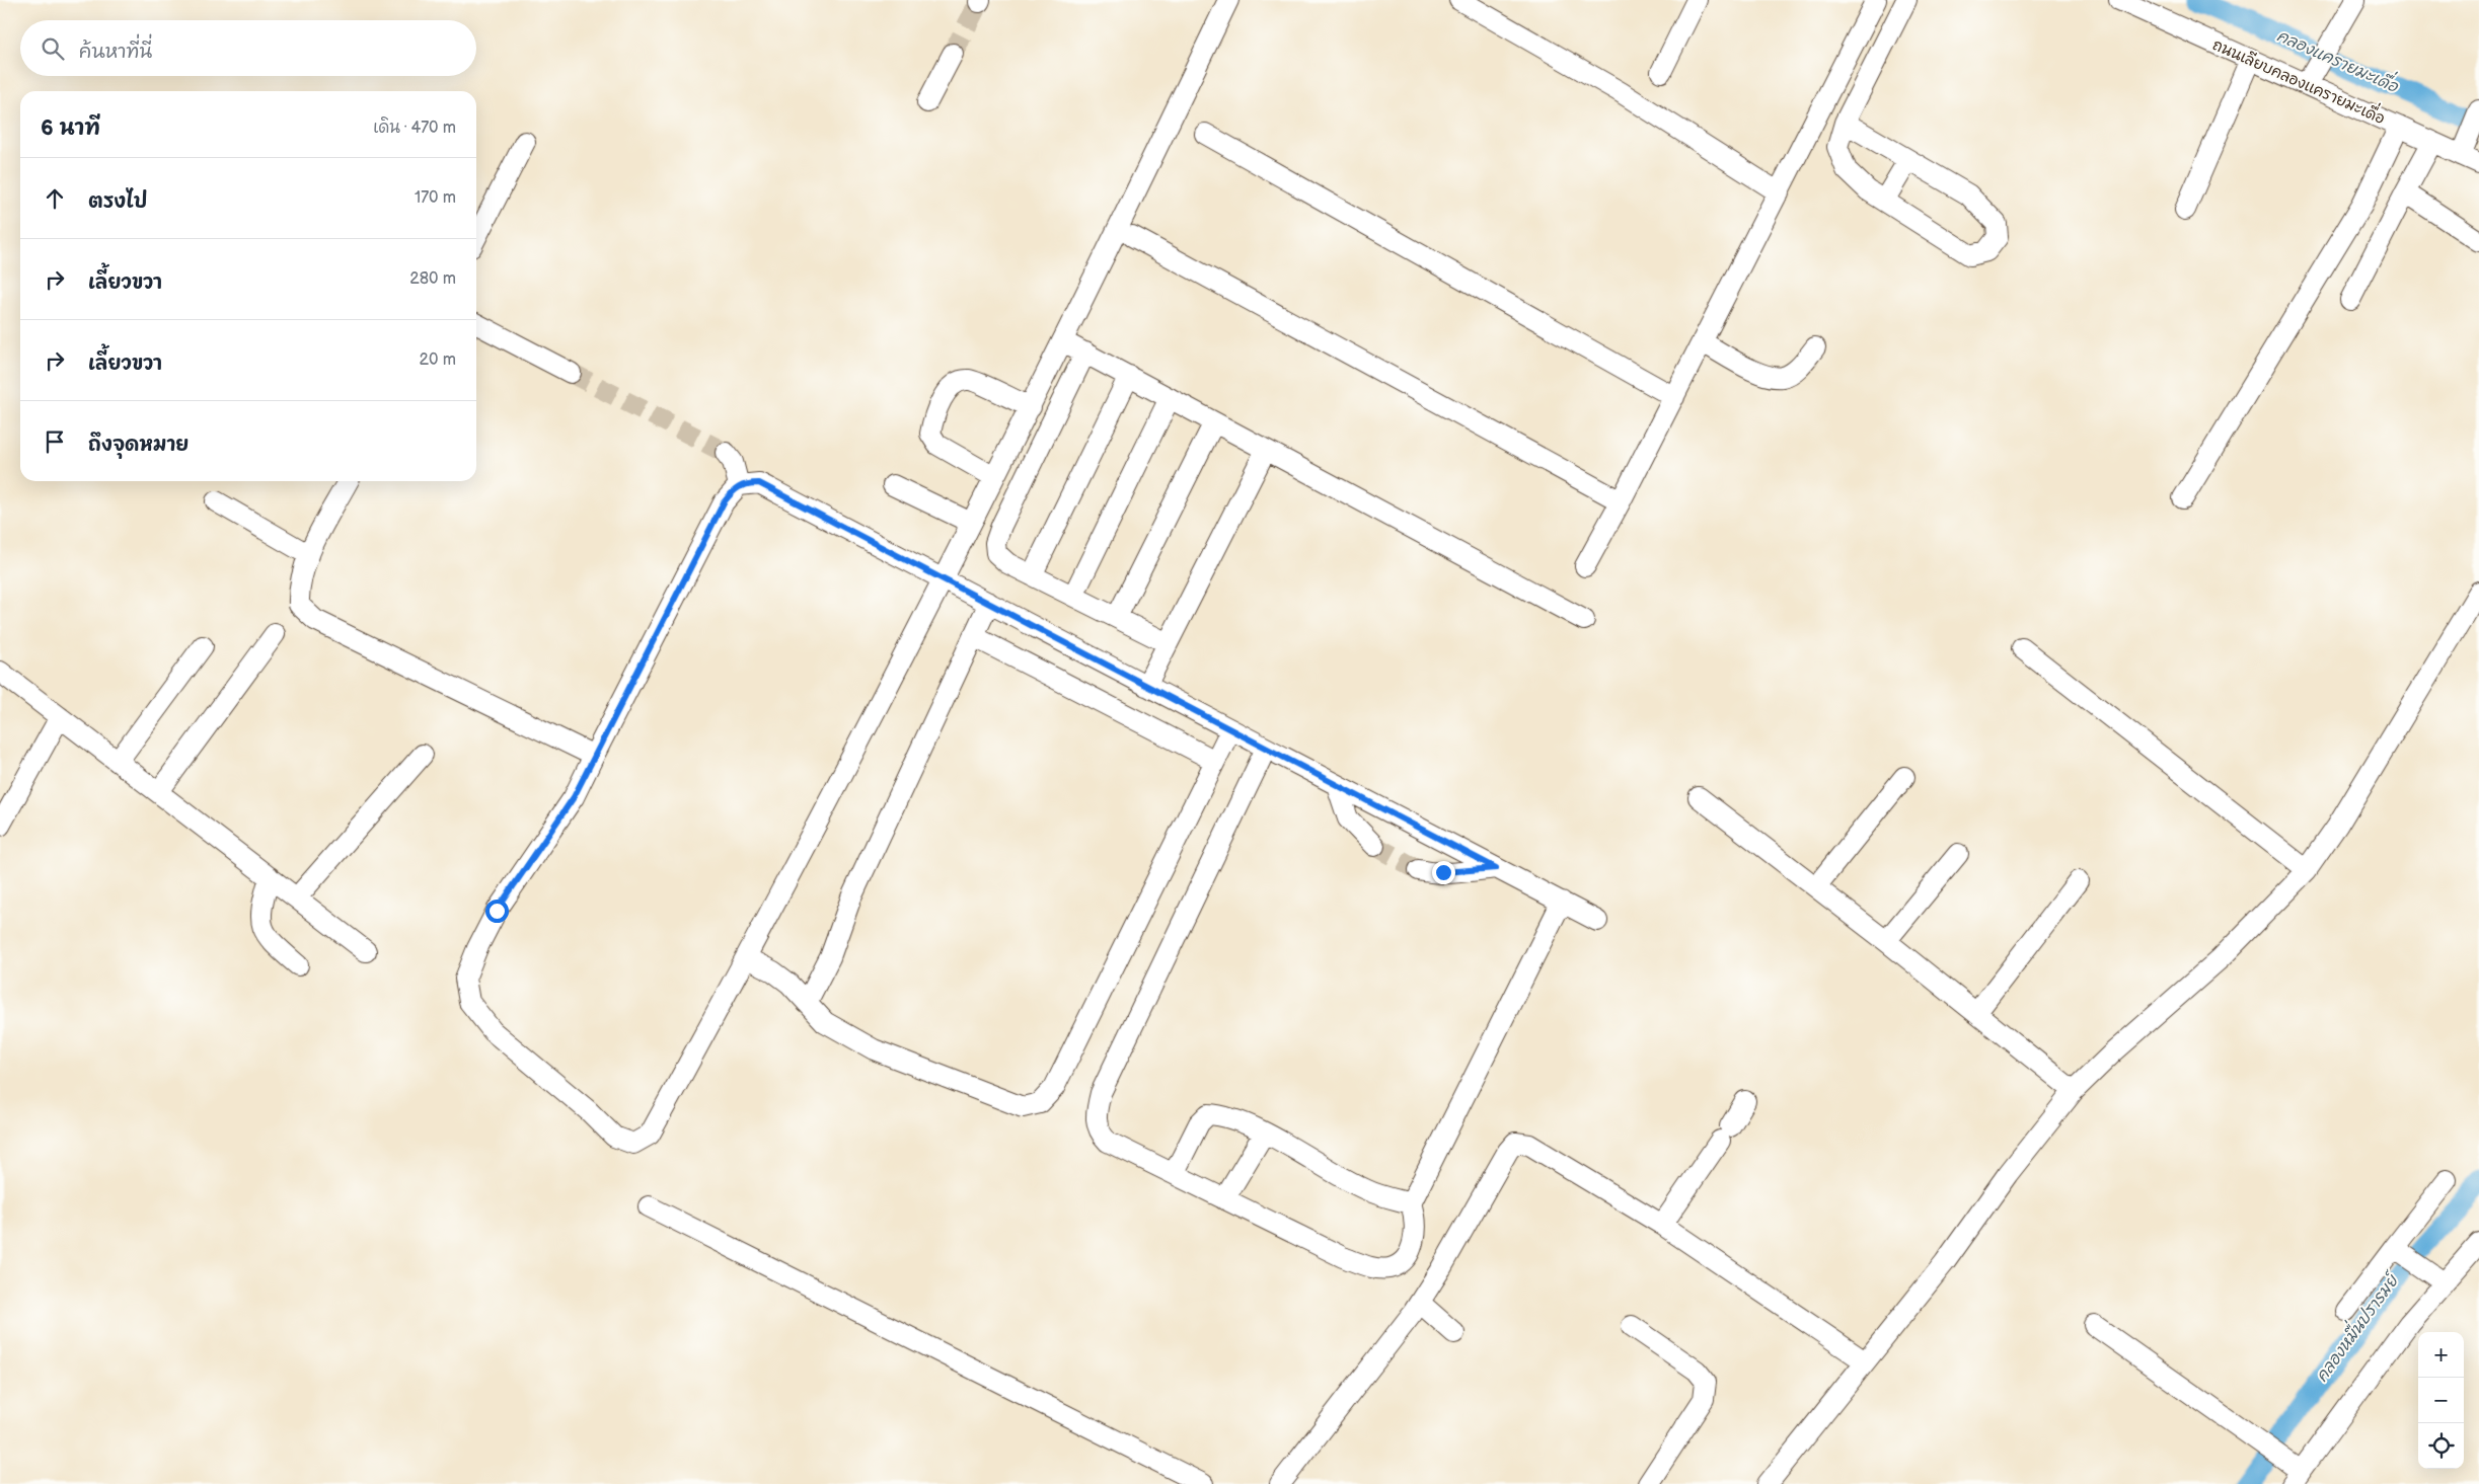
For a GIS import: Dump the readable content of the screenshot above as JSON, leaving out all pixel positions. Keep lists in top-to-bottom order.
{
  "streets": {
    "street": ["ถนนเลียบคลองแครายมะเดื่อ"]
  },
  "water": ["คลองแครายมะเดื่อ", "คลองหมื่นปรารมย์"],
  "page": {
    "search": "ค้นหาที่นี่",
    "heading": ["6 นาที", "เดิน · 470 m"],
    "list": [
      ["ตรงไป", "170 m"],
      ["เลี้ยวขวา", "280 m"],
      ["เลี้ยวขวา", "20 m"],
      "ถึงจุดหมาย"
    ],
    "map_buttons": ["+", "−"]
  }
}
